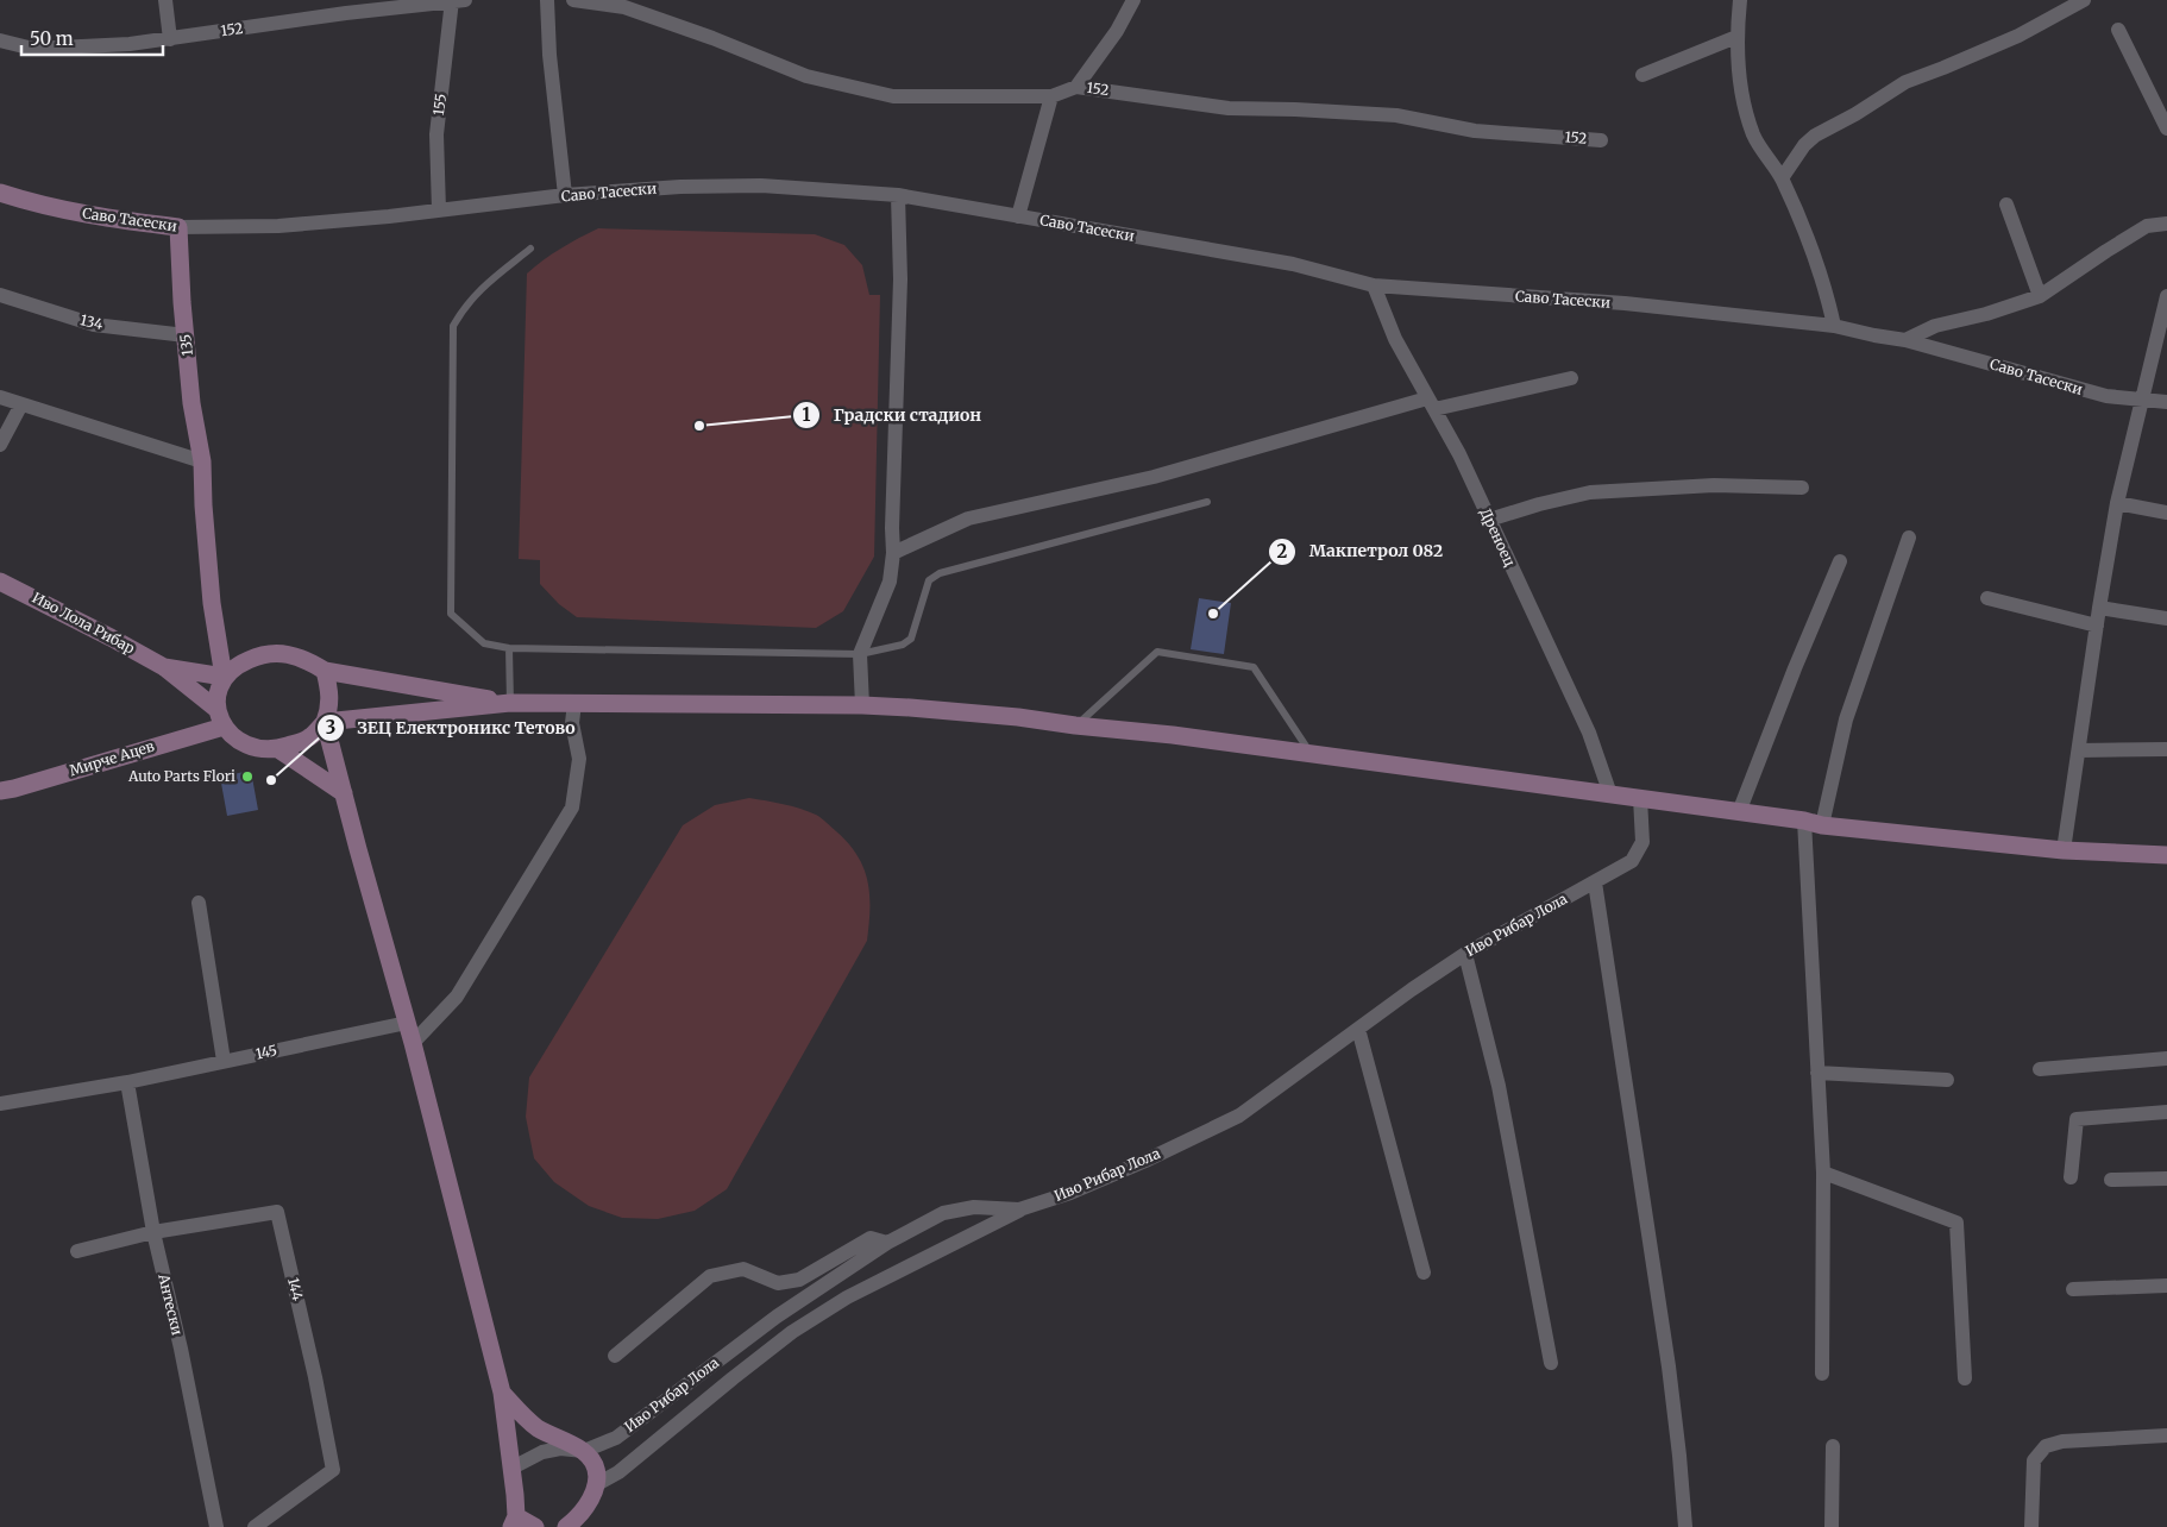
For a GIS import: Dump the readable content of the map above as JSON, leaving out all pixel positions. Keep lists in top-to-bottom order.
{
  "streets": {
    "main road": [
      "Саво Тасески",
      "135",
      "Иво Лола Рибар",
      "Мирче Ацев"
    ],
    "street": [
      "152",
      "155",
      "134",
      "Дреноец",
      "Иво Рибар Лола",
      "145",
      "144",
      "Антески"
    ]
  },
  "crossings": [
    ["152", "155"],
    ["155", "Саво Тасески"],
    ["Саво Тасески", "135"],
    ["Саво Тасески", "Дреноец"],
    ["134", "135"],
    ["135", "Мирче Ацев"],
    ["145", "Антески"],
    ["144", "Антески"]
  ],
  "places": [
    "Градски стадион",
    "Макпетрол 082",
    "Auto Parts Flori",
    "ЗЕЦ Електроникс Тетово"
  ],
  "scale_bar": "50 m"
}
